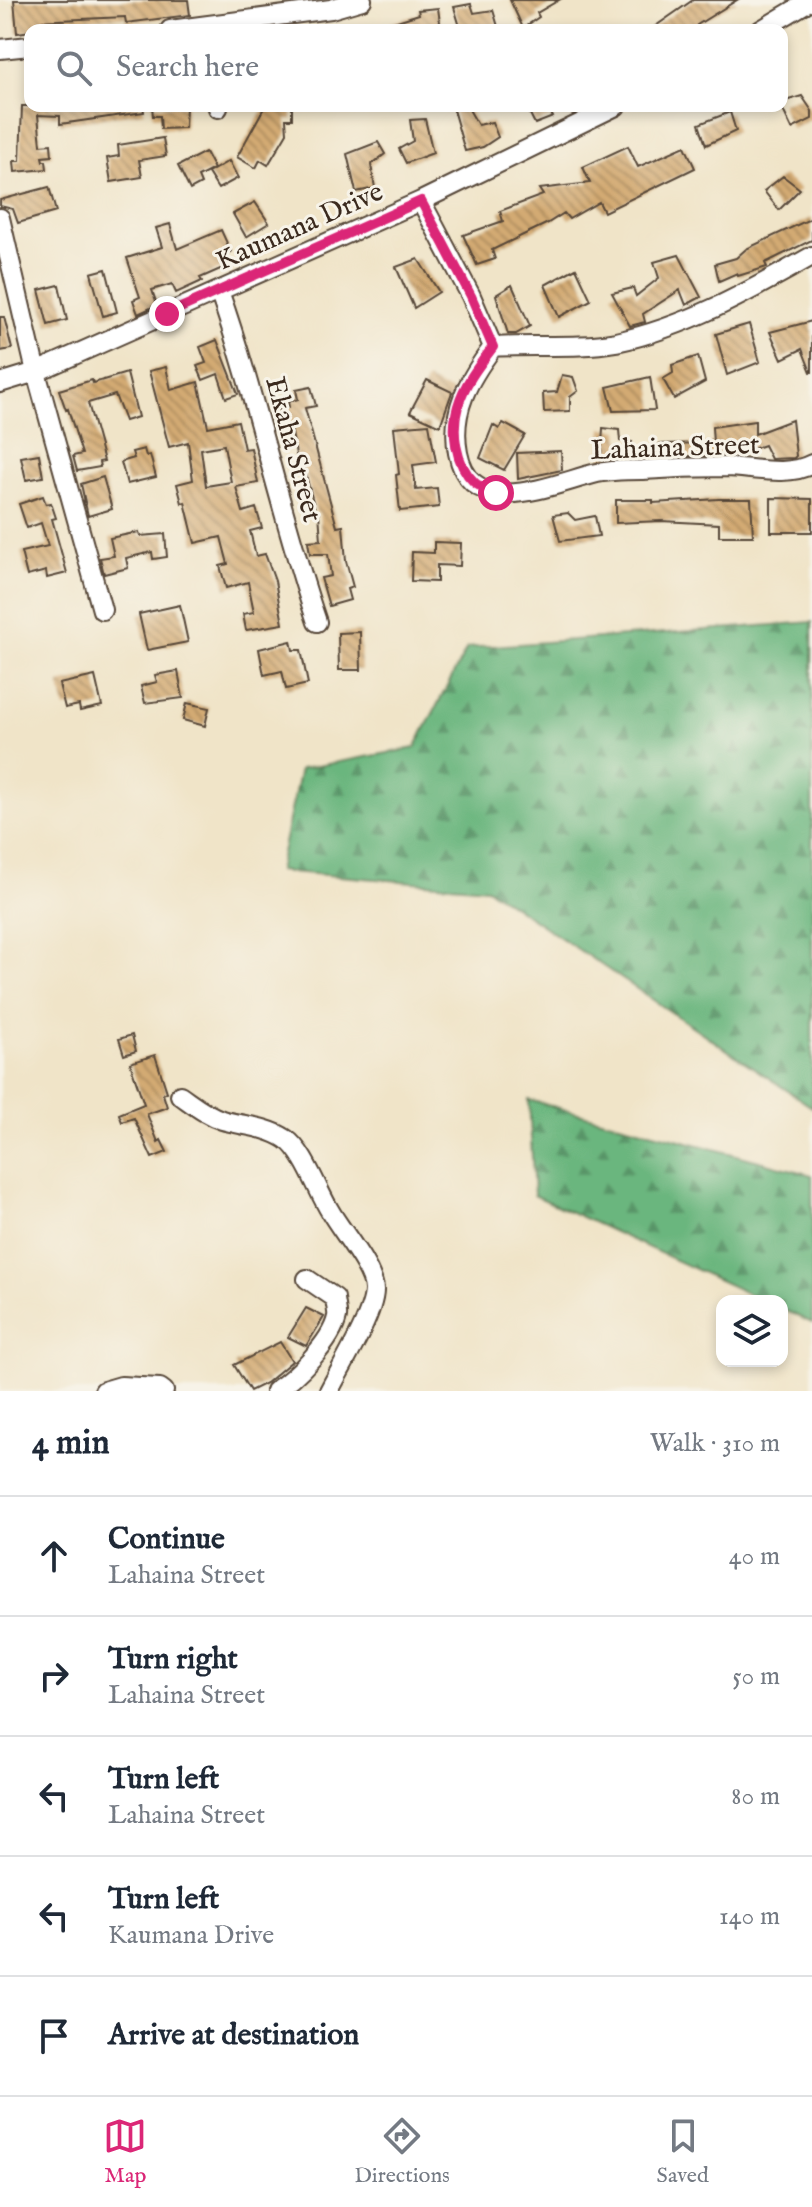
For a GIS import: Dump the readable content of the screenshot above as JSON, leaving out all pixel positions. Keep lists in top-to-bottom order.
{
  "streets": {
    "street": ["Kaumana Drive", "Lahaina Street", "Ekaha Street"]
  },
  "crossings": [
    ["Kaumana Drive", "Ekaha Street"]
  ],
  "page": {
    "search": "Search here",
    "heading": ["4 min", "Walk · 310 m"],
    "list": [
      ["Continue", "Lahaina Street", "40 m"],
      ["Turn right", "Lahaina Street", "50 m"],
      ["Turn left", "Lahaina Street", "80 m"],
      ["Turn left", "Kaumana Drive", "140 m"],
      "Arrive at destination"
    ],
    "nav": ["Map", "Directions", "Saved"]
  }
}
